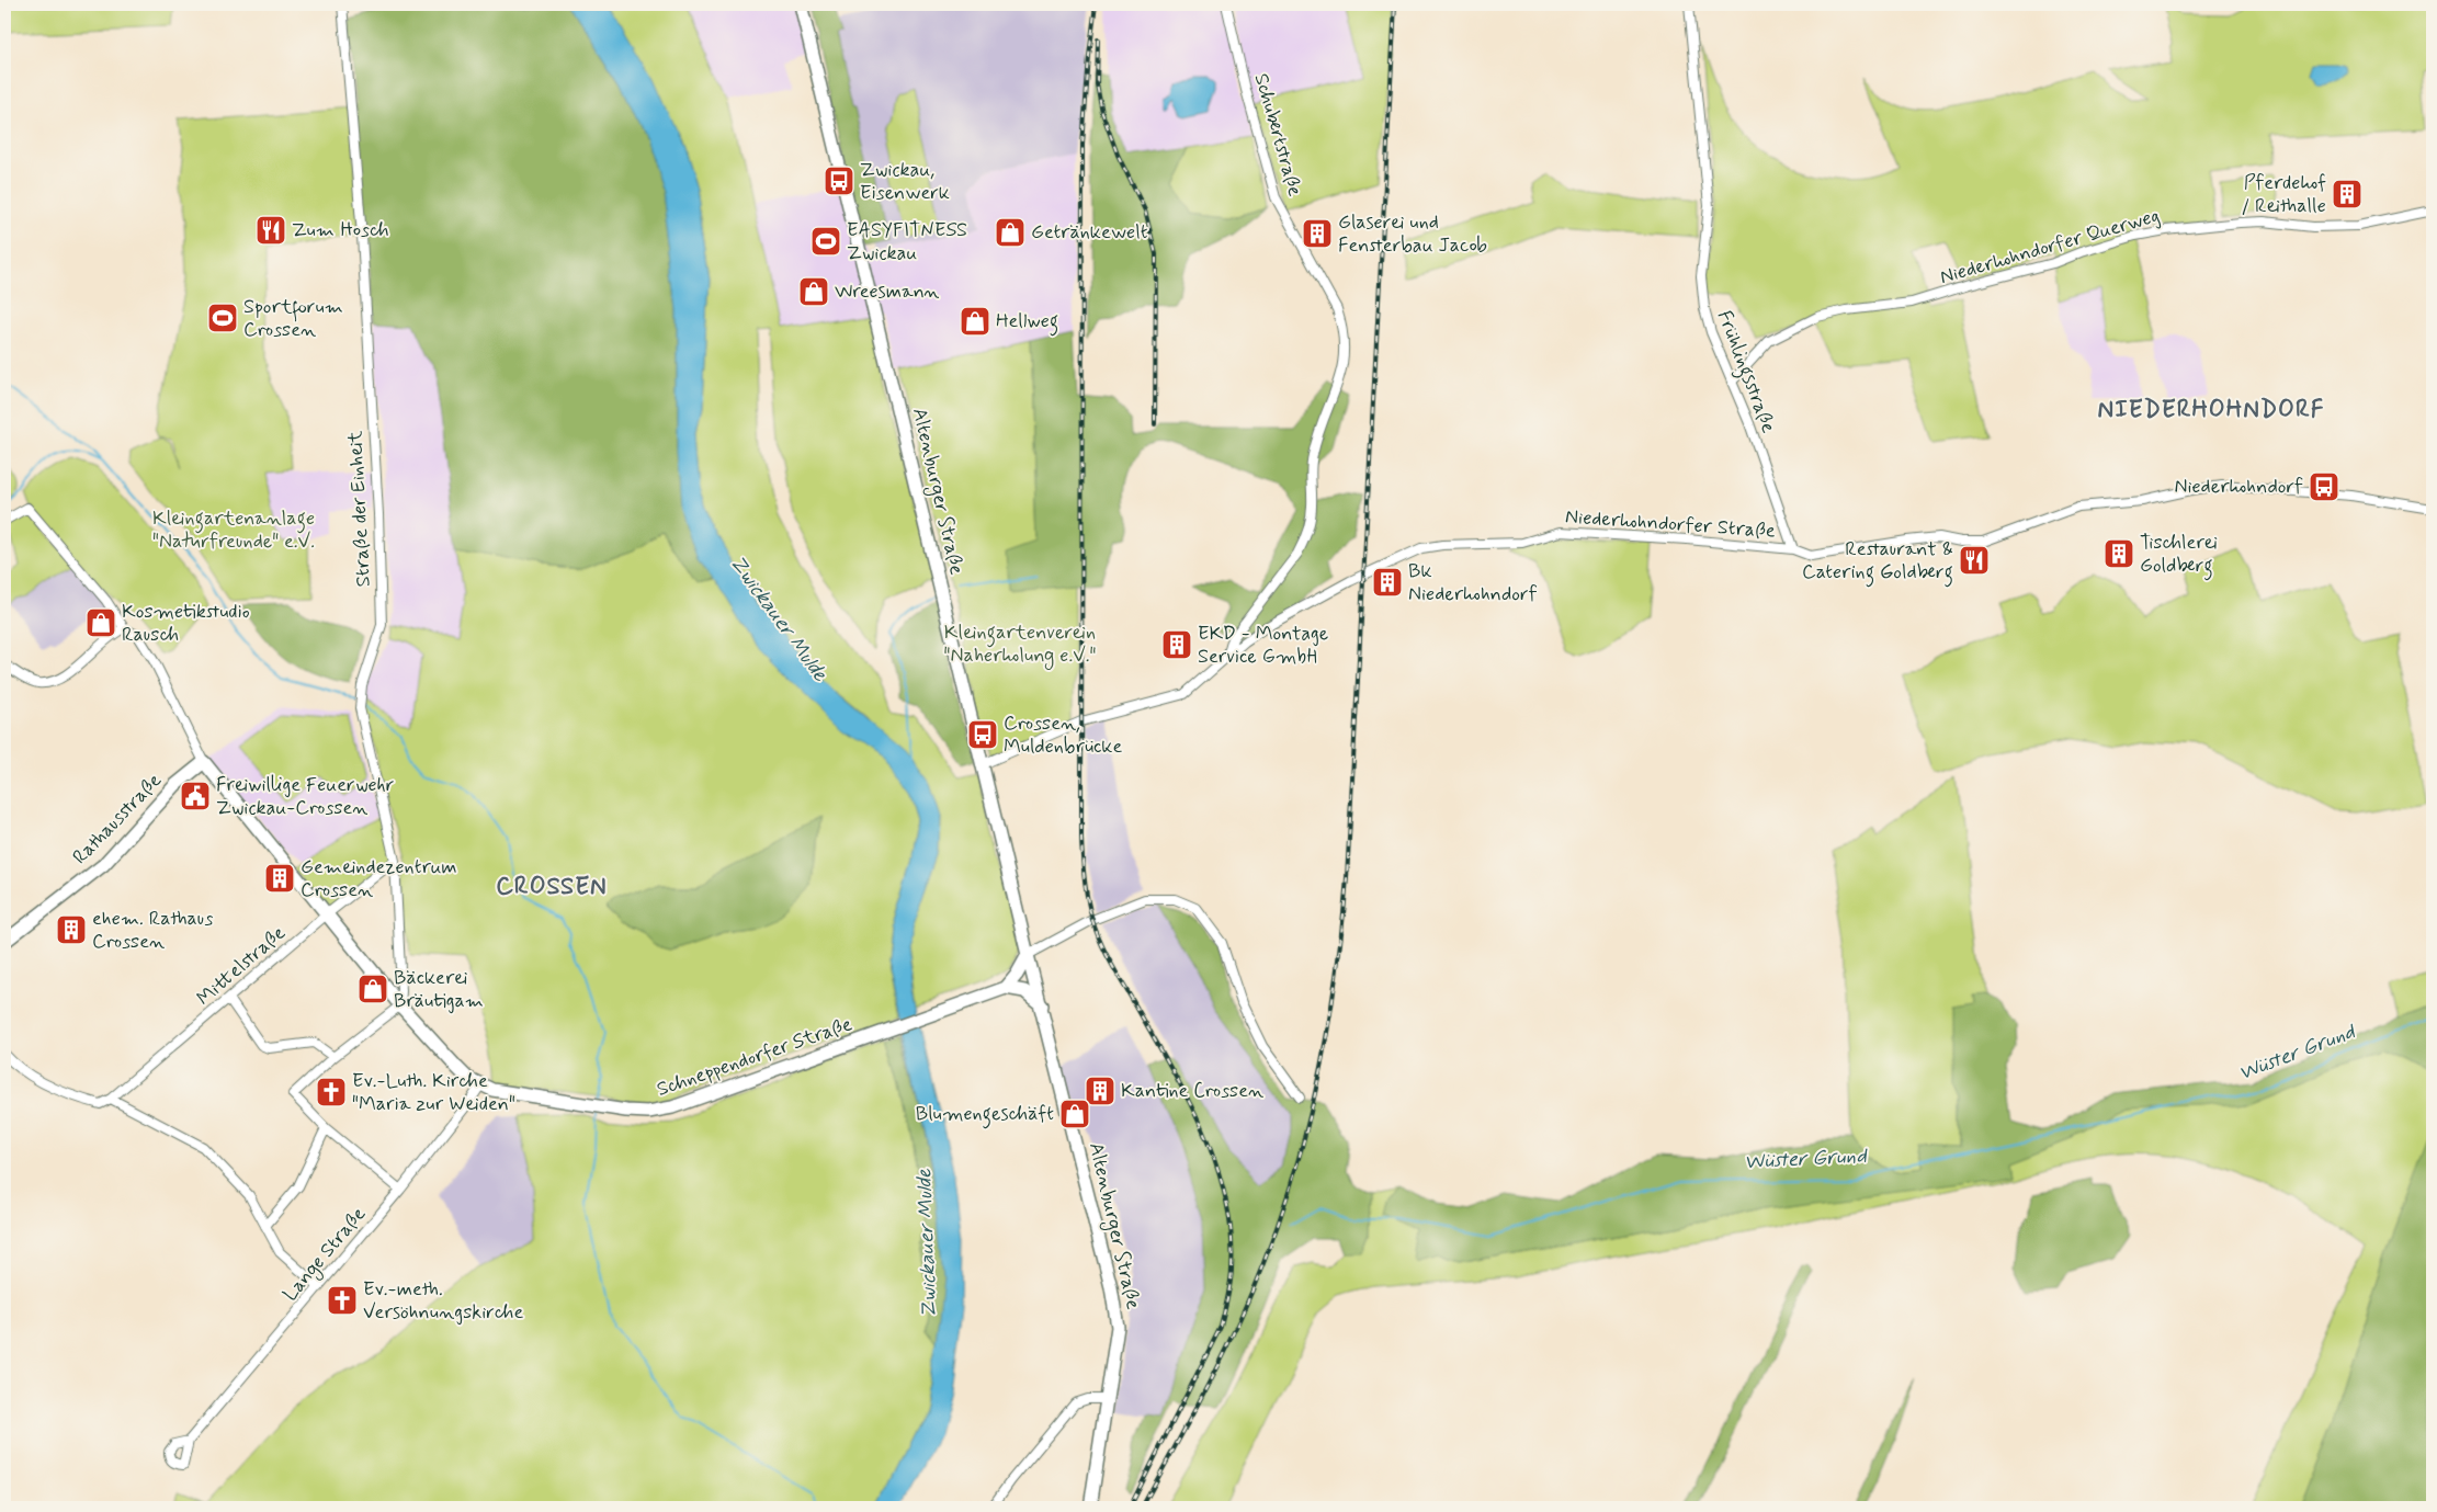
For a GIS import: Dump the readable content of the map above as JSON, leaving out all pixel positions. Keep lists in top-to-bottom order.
{
  "streets": {
    "street": [
      "Schubertstraße",
      "Niederhohndorfer Querweg",
      "Frühlingsstraße",
      "Altenburger Straße",
      "Straße der Einheit",
      "Niederhohndorfer Straße",
      "Rathausstraße",
      "Mittelstraße",
      "Schneppendorfer Straße",
      "Lange Straße"
    ]
  },
  "crossings": [
    ["Schubertstraße", "Niederhohndorfer Straße"],
    ["Niederhohndorfer Querweg", "Frühlingsstraße"],
    ["Frühlingsstraße", "Niederhohndorfer Straße"],
    ["Altenburger Straße", "Niederhohndorfer Straße"],
    ["Straße der Einheit", "Mittelstraße"],
    ["Straße der Einheit", "Schneppendorfer Straße"],
    ["Rathausstraße", "Schneppendorfer Straße"],
    ["Mittelstraße", "Schneppendorfer Straße"],
    ["Schneppendorfer Straße", "Lange Straße"]
  ],
  "districts": ["NIEDERHOHNDORF", "CROSSEN"],
  "water": ["Zwickauer Mulde", "Wüster Grund"],
  "parks": ["Kleingartenanlage \"Naturfreunde\" e.V.", "Kleingartenverein \"Naherholung e.V.\""],
  "places": {
    "bus stop": ["Zwickau, Eisenwerk", "Niederhohndorf", "Crossen, Muldenbrücke"],
    "building": [
      "Pferdehof / Reithalle",
      "Glaserei und Fensterbau Jacob",
      "Tischlerei Goldberg",
      "Bk Niederhohndorf",
      "EKD - Montage Service GmbH",
      "Gemeindezentrum Crossen",
      "ehem. Rathaus Crossen",
      "Kantine Crossen"
    ],
    "restaurant": ["Zum Hosch", "Restaurant & Catering Goldberg"],
    "shop": [
      "Getränkewelt",
      "Wreesmann",
      "Hellweg",
      "Kosmetikstudio Rausch",
      "Bäckerei Bräutigam",
      "Blumengeschäft"
    ],
    "sports": ["EASYFITNESS Zwickau", "Sportforum Crossen"],
    "public building": ["Freiwillige Feuerwehr Zwickau-Crossen"],
    "church": ["Ev.-Luth. Kirche \"Maria zur Weiden\"", "Ev.-meth. Versöhnungskirche"]
  }
}
